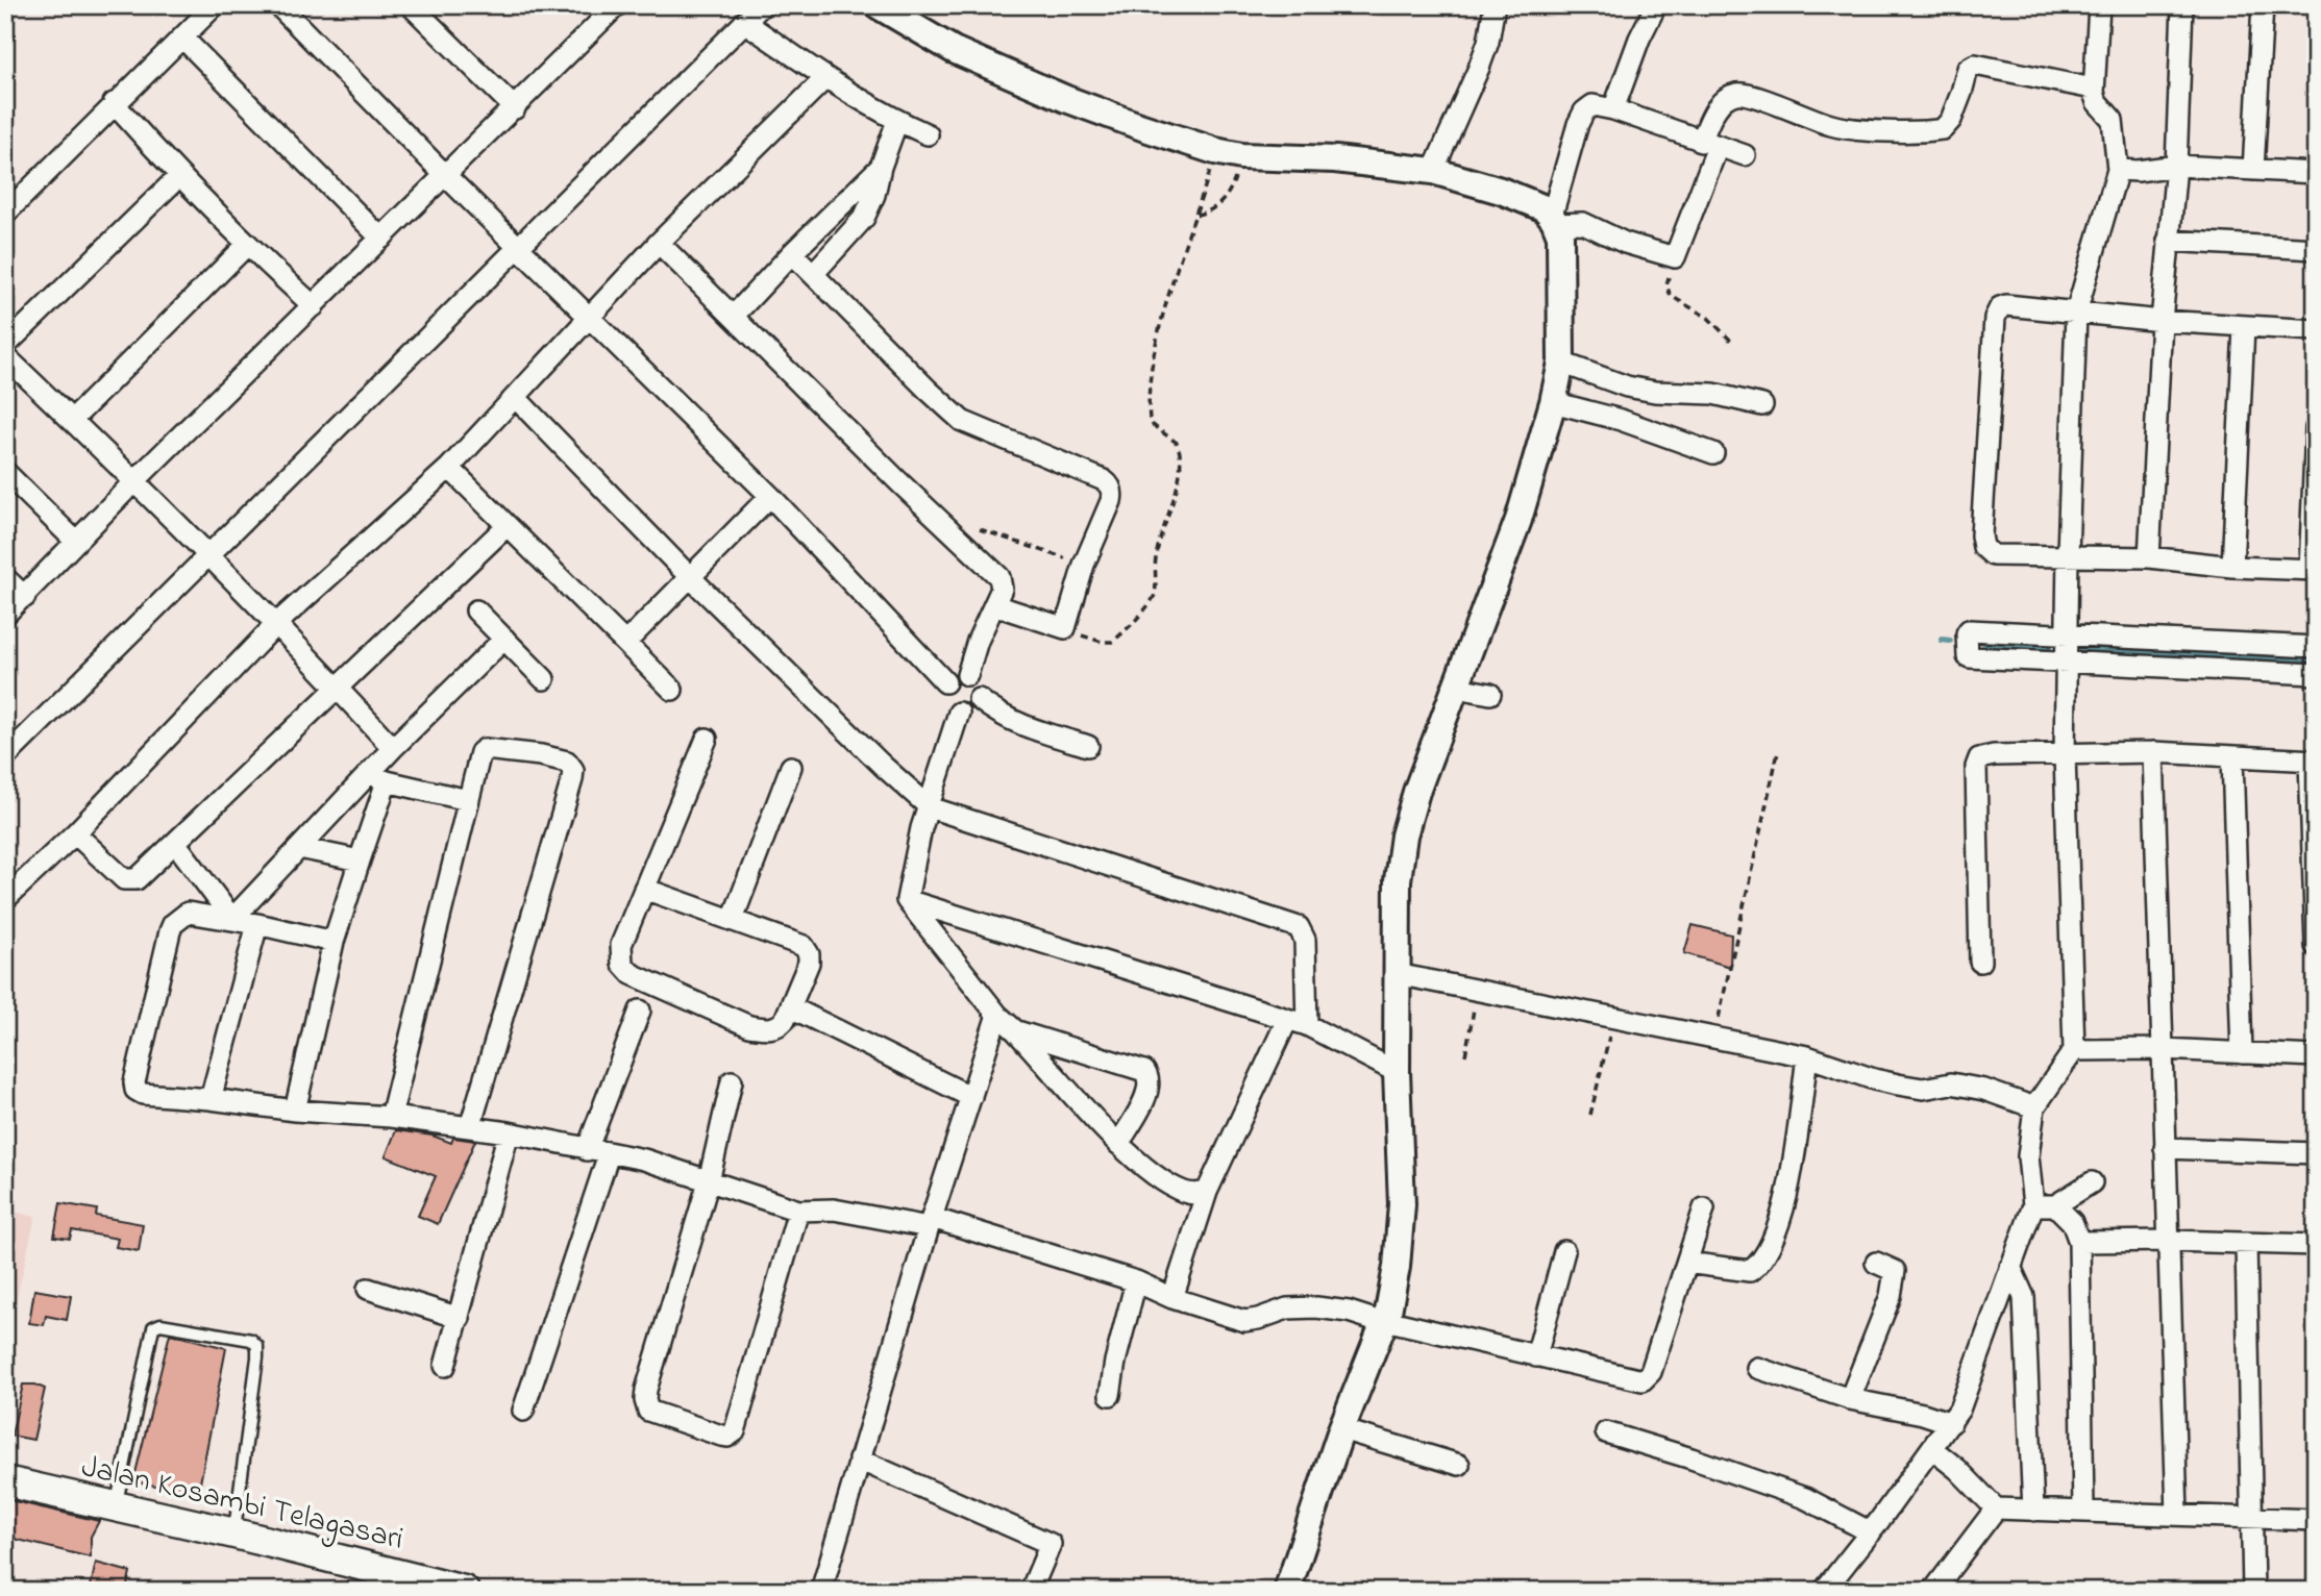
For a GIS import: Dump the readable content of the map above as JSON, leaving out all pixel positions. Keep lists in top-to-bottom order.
{
  "streets": {
    "main road": ["Jalan Kosambi Telagasari"]
  }
}
